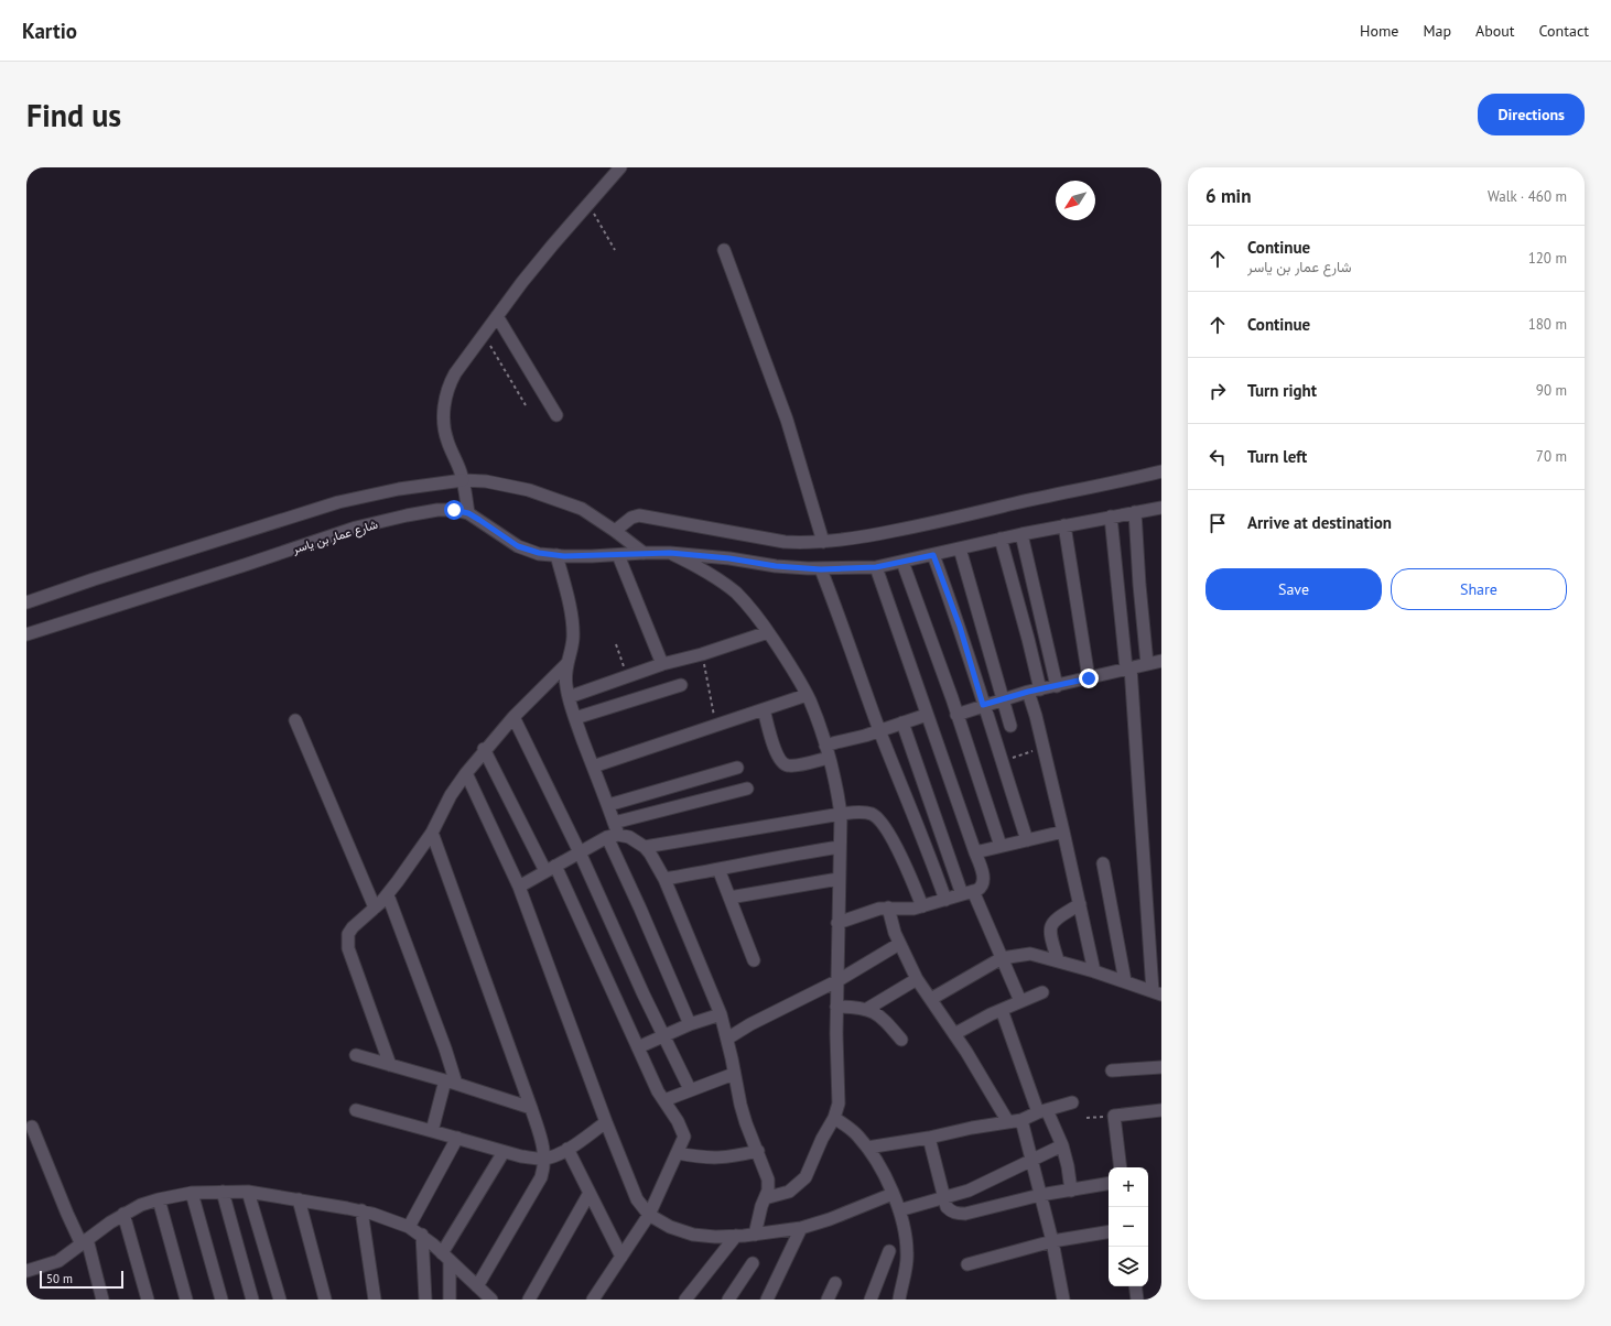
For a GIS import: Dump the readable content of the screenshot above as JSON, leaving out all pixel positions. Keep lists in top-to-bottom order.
{
  "streets": {
    "street": ["شارع عمار بن ياسر"]
  },
  "scale_bar": "50 m",
  "north": "bottom left",
  "page": {
    "header": "Kartio",
    "nav": [
      "Home",
      "Map",
      "About",
      "Contact"
    ],
    "buttons": [
      "Directions",
      ["Save", "Share"]
    ],
    "title": "Find us",
    "heading": ["6 min", "Walk · 460 m"],
    "list": [
      ["Continue", "شارع عمار بن ياسر", "120 m"],
      ["Continue", "180 m"],
      ["Turn right", "90 m"],
      ["Turn left", "70 m"],
      "Arrive at destination"
    ],
    "map_buttons": ["+", "−"],
    "scale": "50 m"
  }
}
